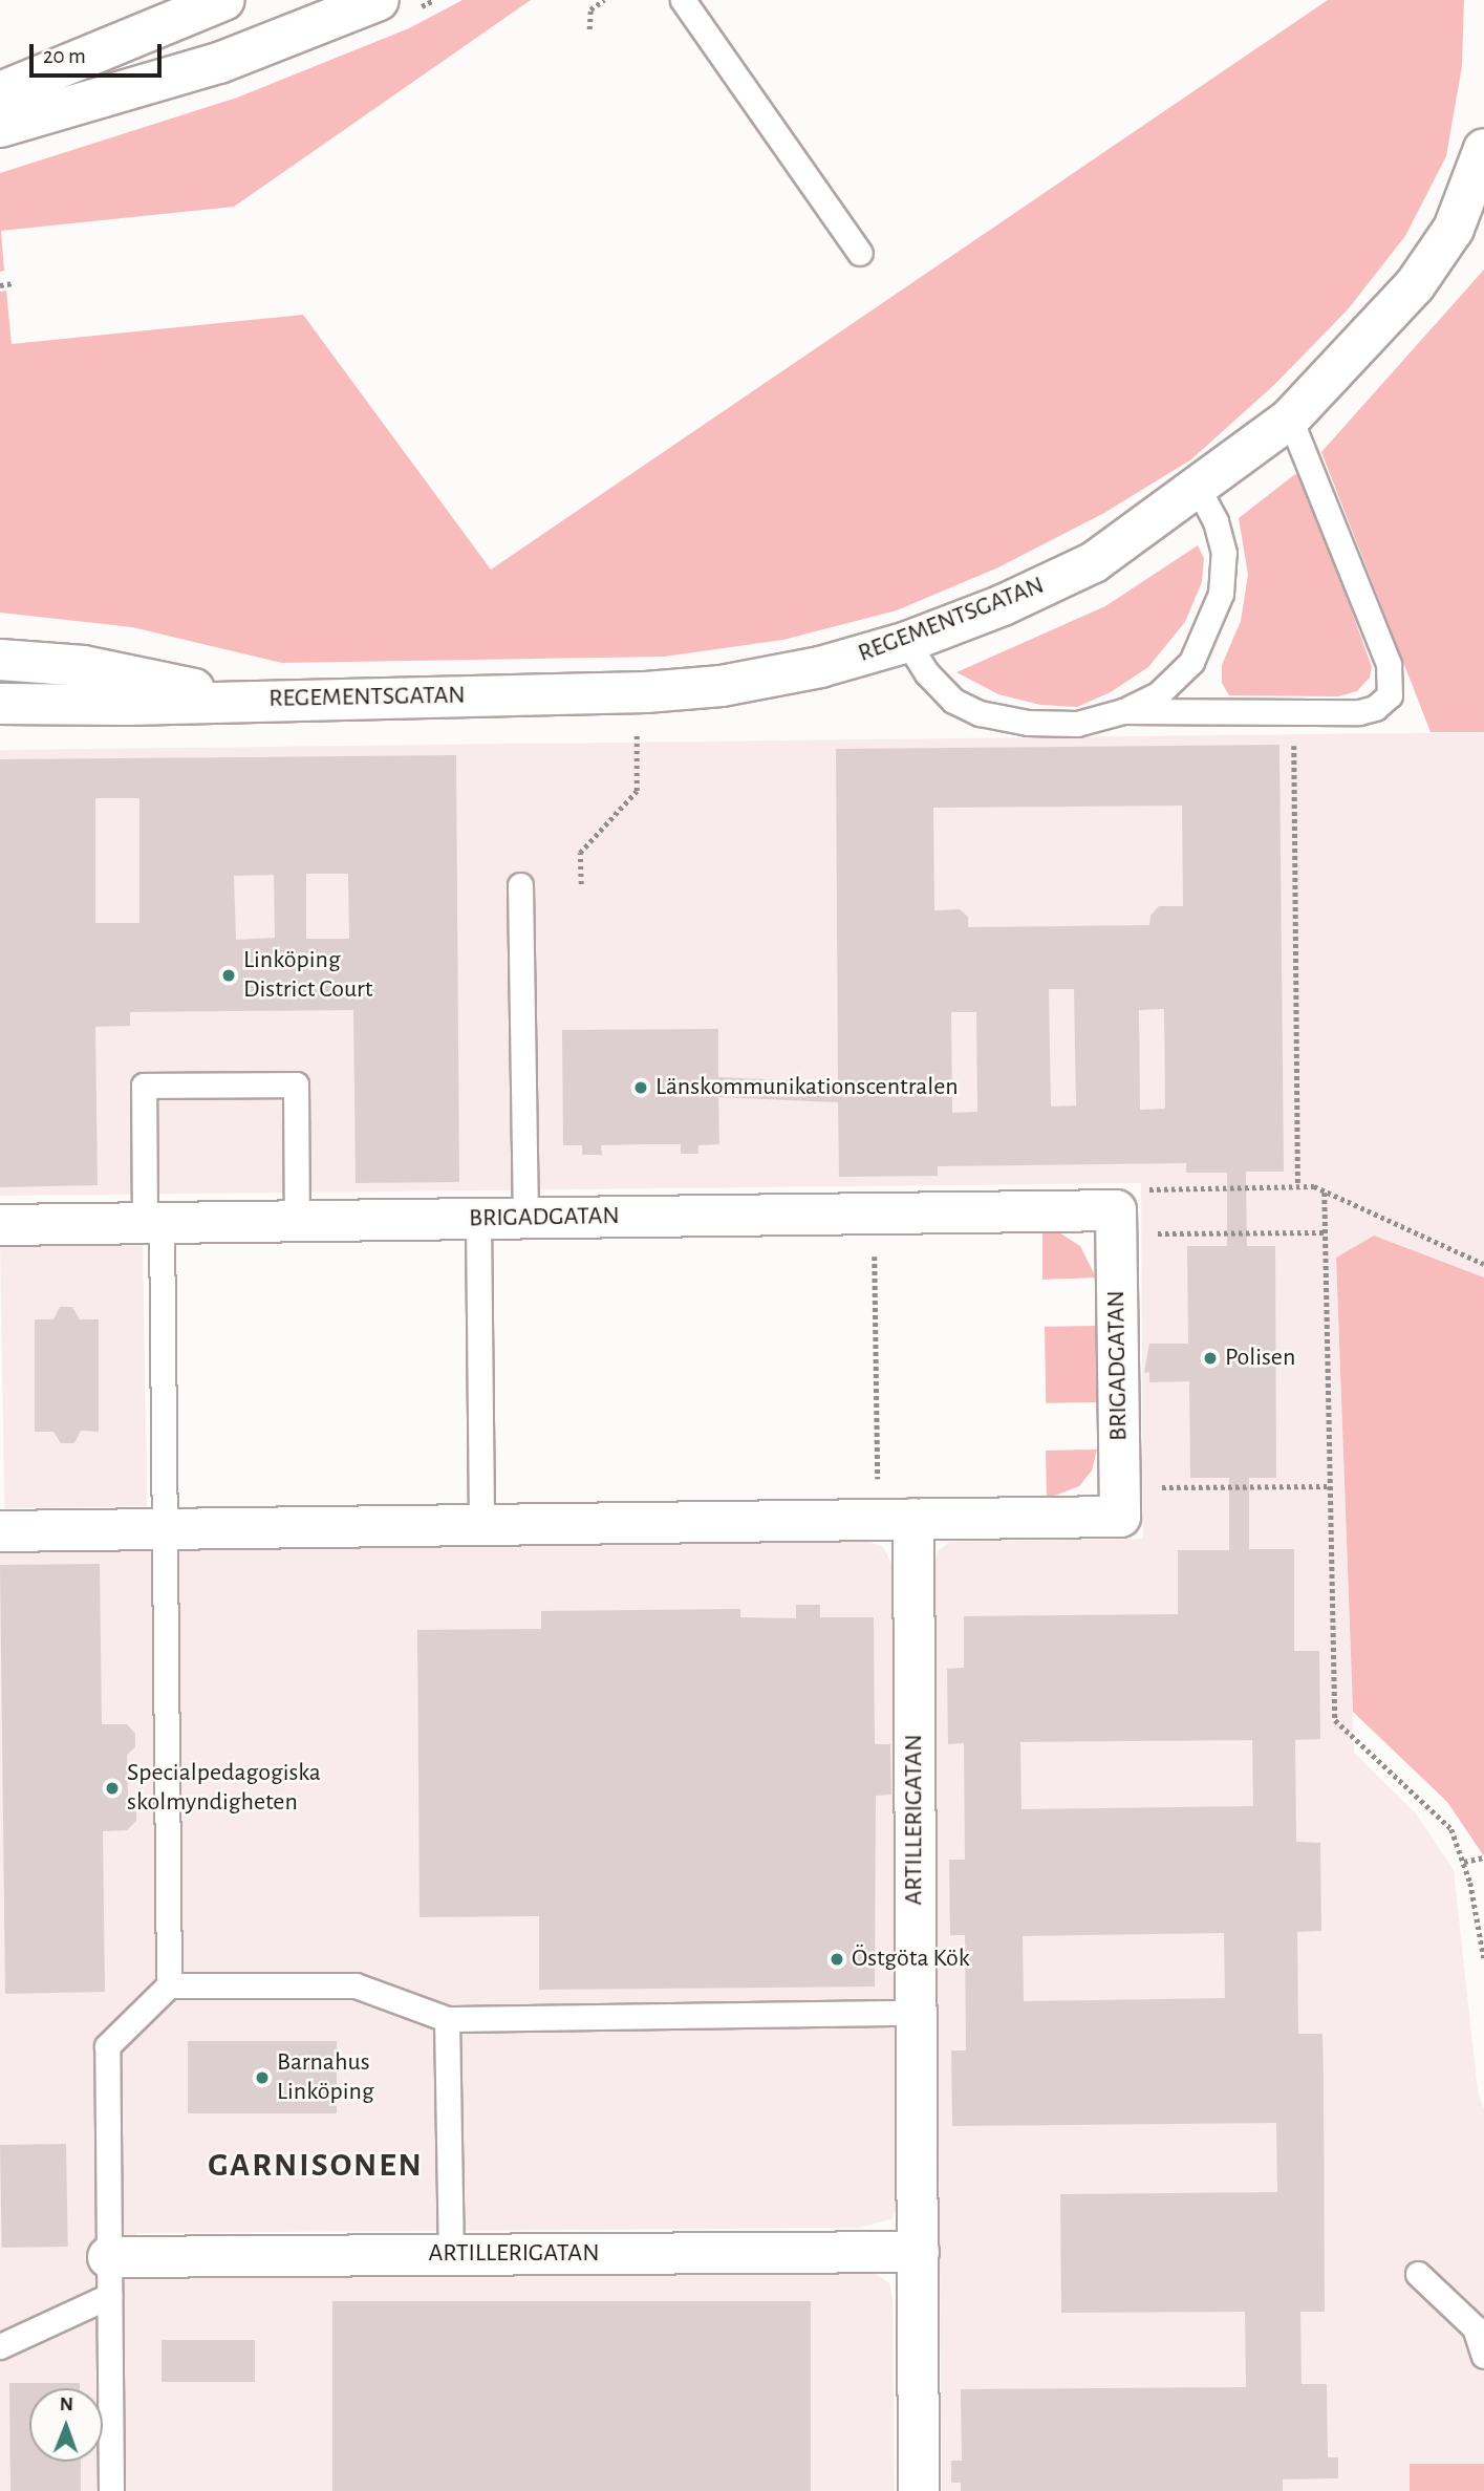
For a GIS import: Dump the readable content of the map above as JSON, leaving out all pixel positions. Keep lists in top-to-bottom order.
{
  "streets": {
    "street": ["REGEMENTSGATAN", "BRIGADGATAN", "ARTILLERIGATAN"]
  },
  "crossings": [
    ["BRIGADGATAN", "ARTILLERIGATAN"]
  ],
  "districts": ["GARNISONEN"],
  "places": [
    "Linköping District Court",
    "Länskommunikationscentralen",
    "Polisen",
    "Specialpedagogiska skolmyndigheten",
    "Östgöta Kök",
    "Barnahus Linköping"
  ],
  "scale_bar": "20 m",
  "north": "top"
}
